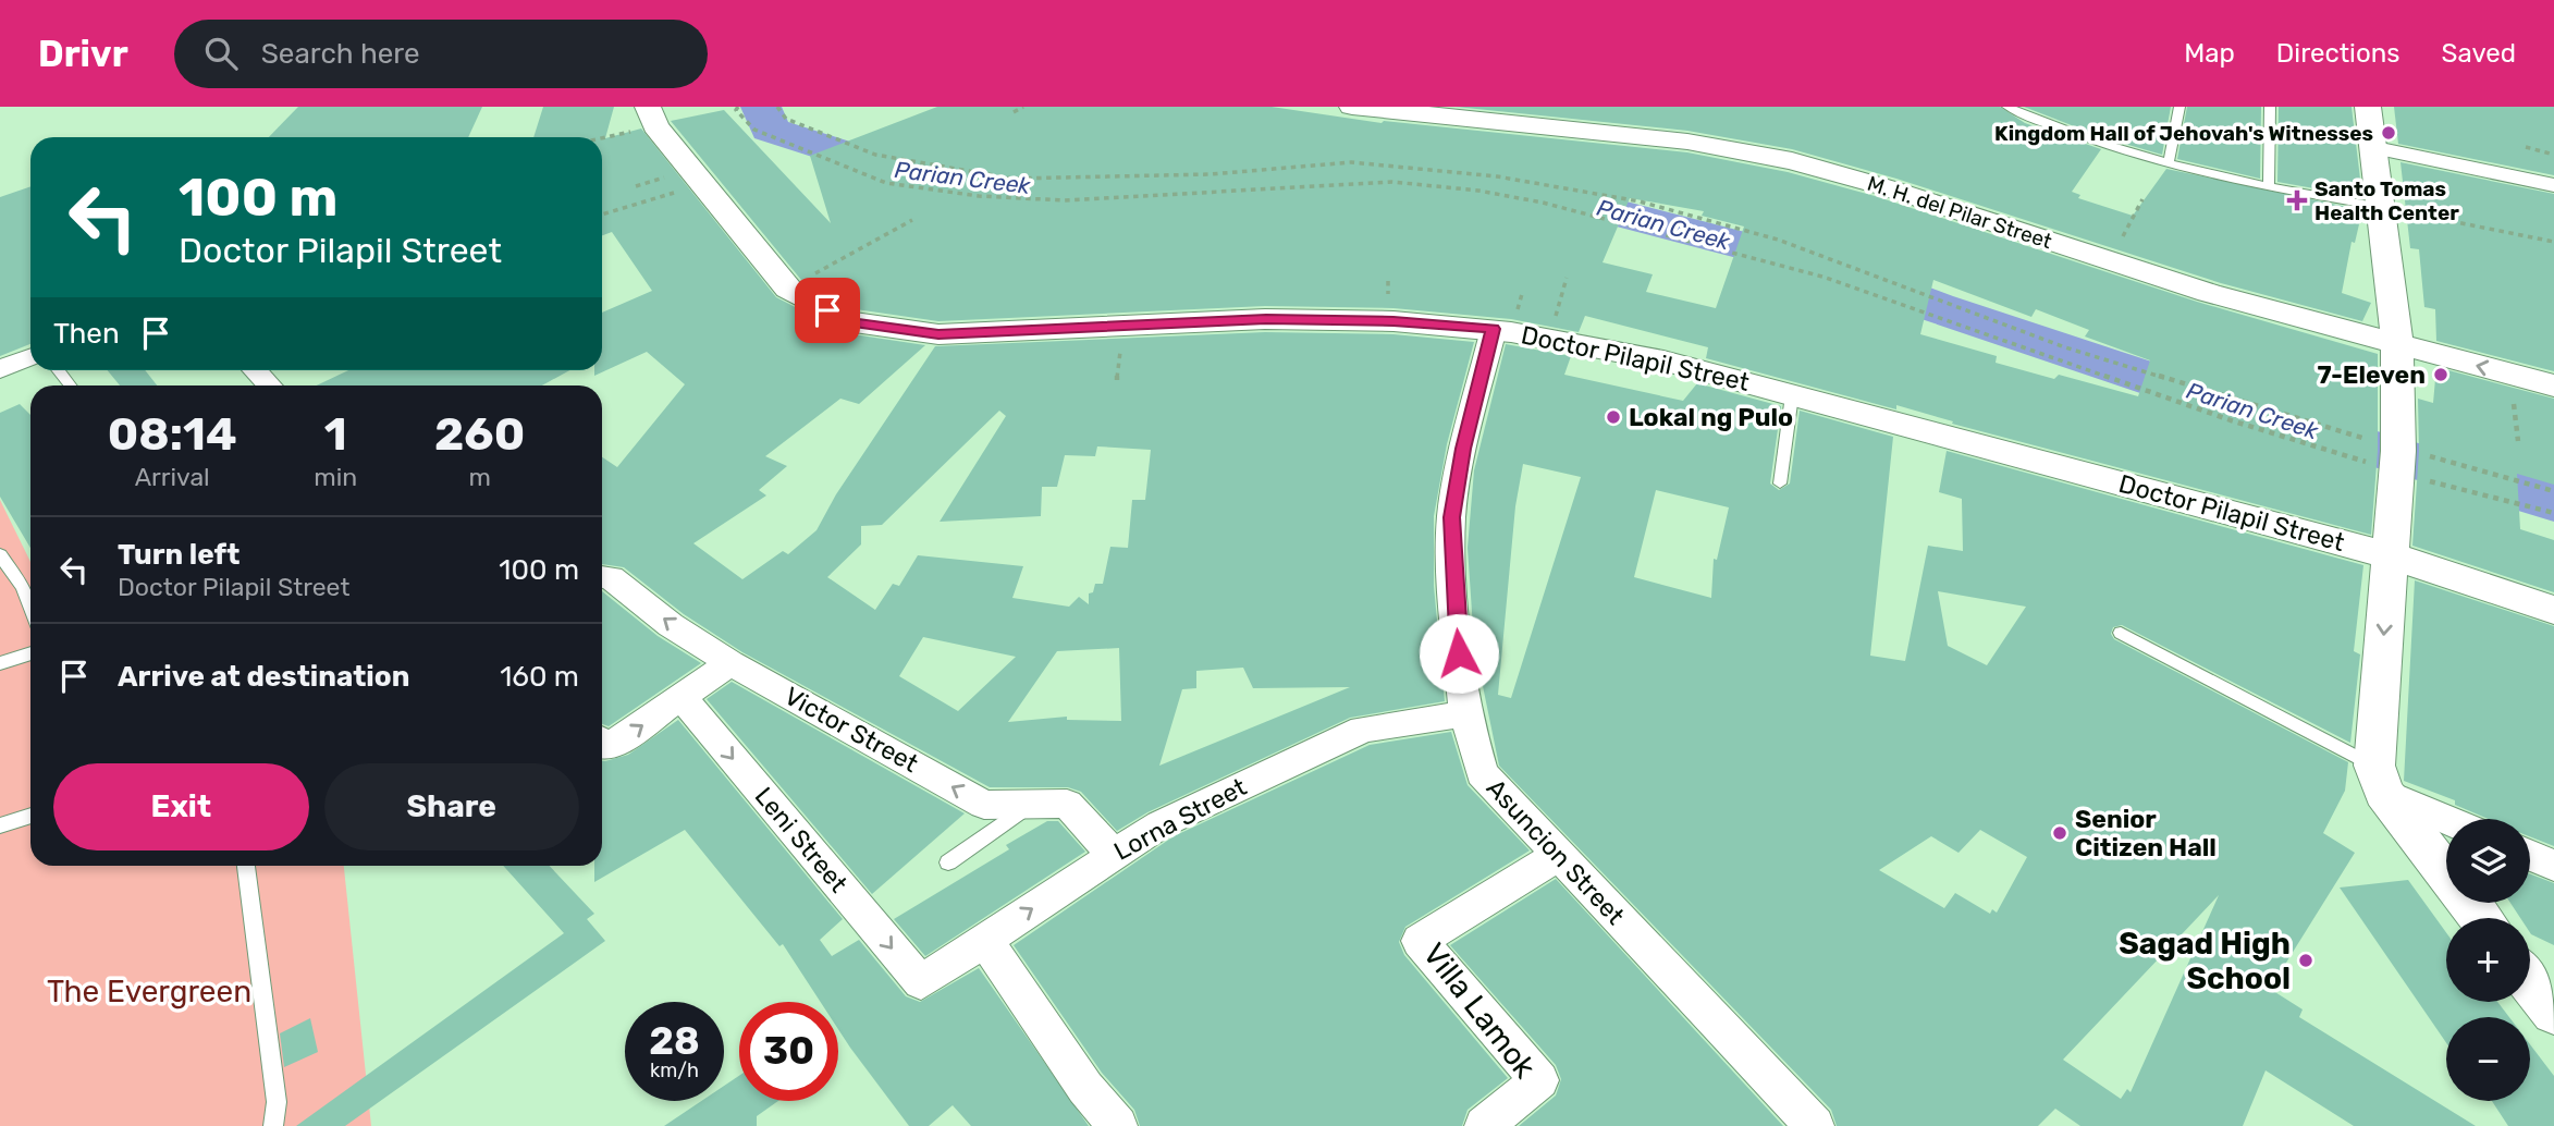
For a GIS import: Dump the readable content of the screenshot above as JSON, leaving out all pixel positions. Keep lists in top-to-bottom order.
{
  "streets": {
    "street": [
      "M. H. del Pilar Street",
      "Doctor Pilapil Street",
      "Victor Street",
      "Lorna Street",
      "Leni Street",
      "Asuncion Street",
      "Villa Lamok"
    ]
  },
  "crossings": [
    ["Doctor Pilapil Street", "Asuncion Street"],
    ["Victor Street", "Lorna Street"],
    ["Lorna Street", "Leni Street"],
    ["Lorna Street", "Asuncion Street"],
    ["Asuncion Street", "Villa Lamok"]
  ],
  "one_way": ["Victor Street", "Leni Street"],
  "water": ["Parian Creek"],
  "parks": ["The Evergreen"],
  "places": {
    "other": [
      "Kingdom Hall of Jehovah's Witnesses",
      "7-Eleven",
      "Lokal ng Pulo",
      "Senior Citizen Hall",
      "Sagad High School"
    ],
    "health": ["Santo Tomas Health Center"]
  },
  "page": {
    "header": "Drivr",
    "search": "Search here",
    "nav": ["Map", "Directions", "Saved"],
    "turn": ["100 m", "Doctor Pilapil Street"],
    "then": "Then",
    "eta": [
      "08:14",
      "Arrival",
      "1",
      "min",
      "260",
      "m"
    ],
    "list": [
      {
        "name": "Turn left",
        "note": "Doctor Pilapil Street",
        "value": "100 m"
      },
      {
        "name": "Arrive at destination",
        "value": "160 m"
      }
    ],
    "buttons": ["Exit", "Share"],
    "map_buttons": ["+", "−"],
    "speed": "28 km/h",
    "limit": "30"
  }
}
